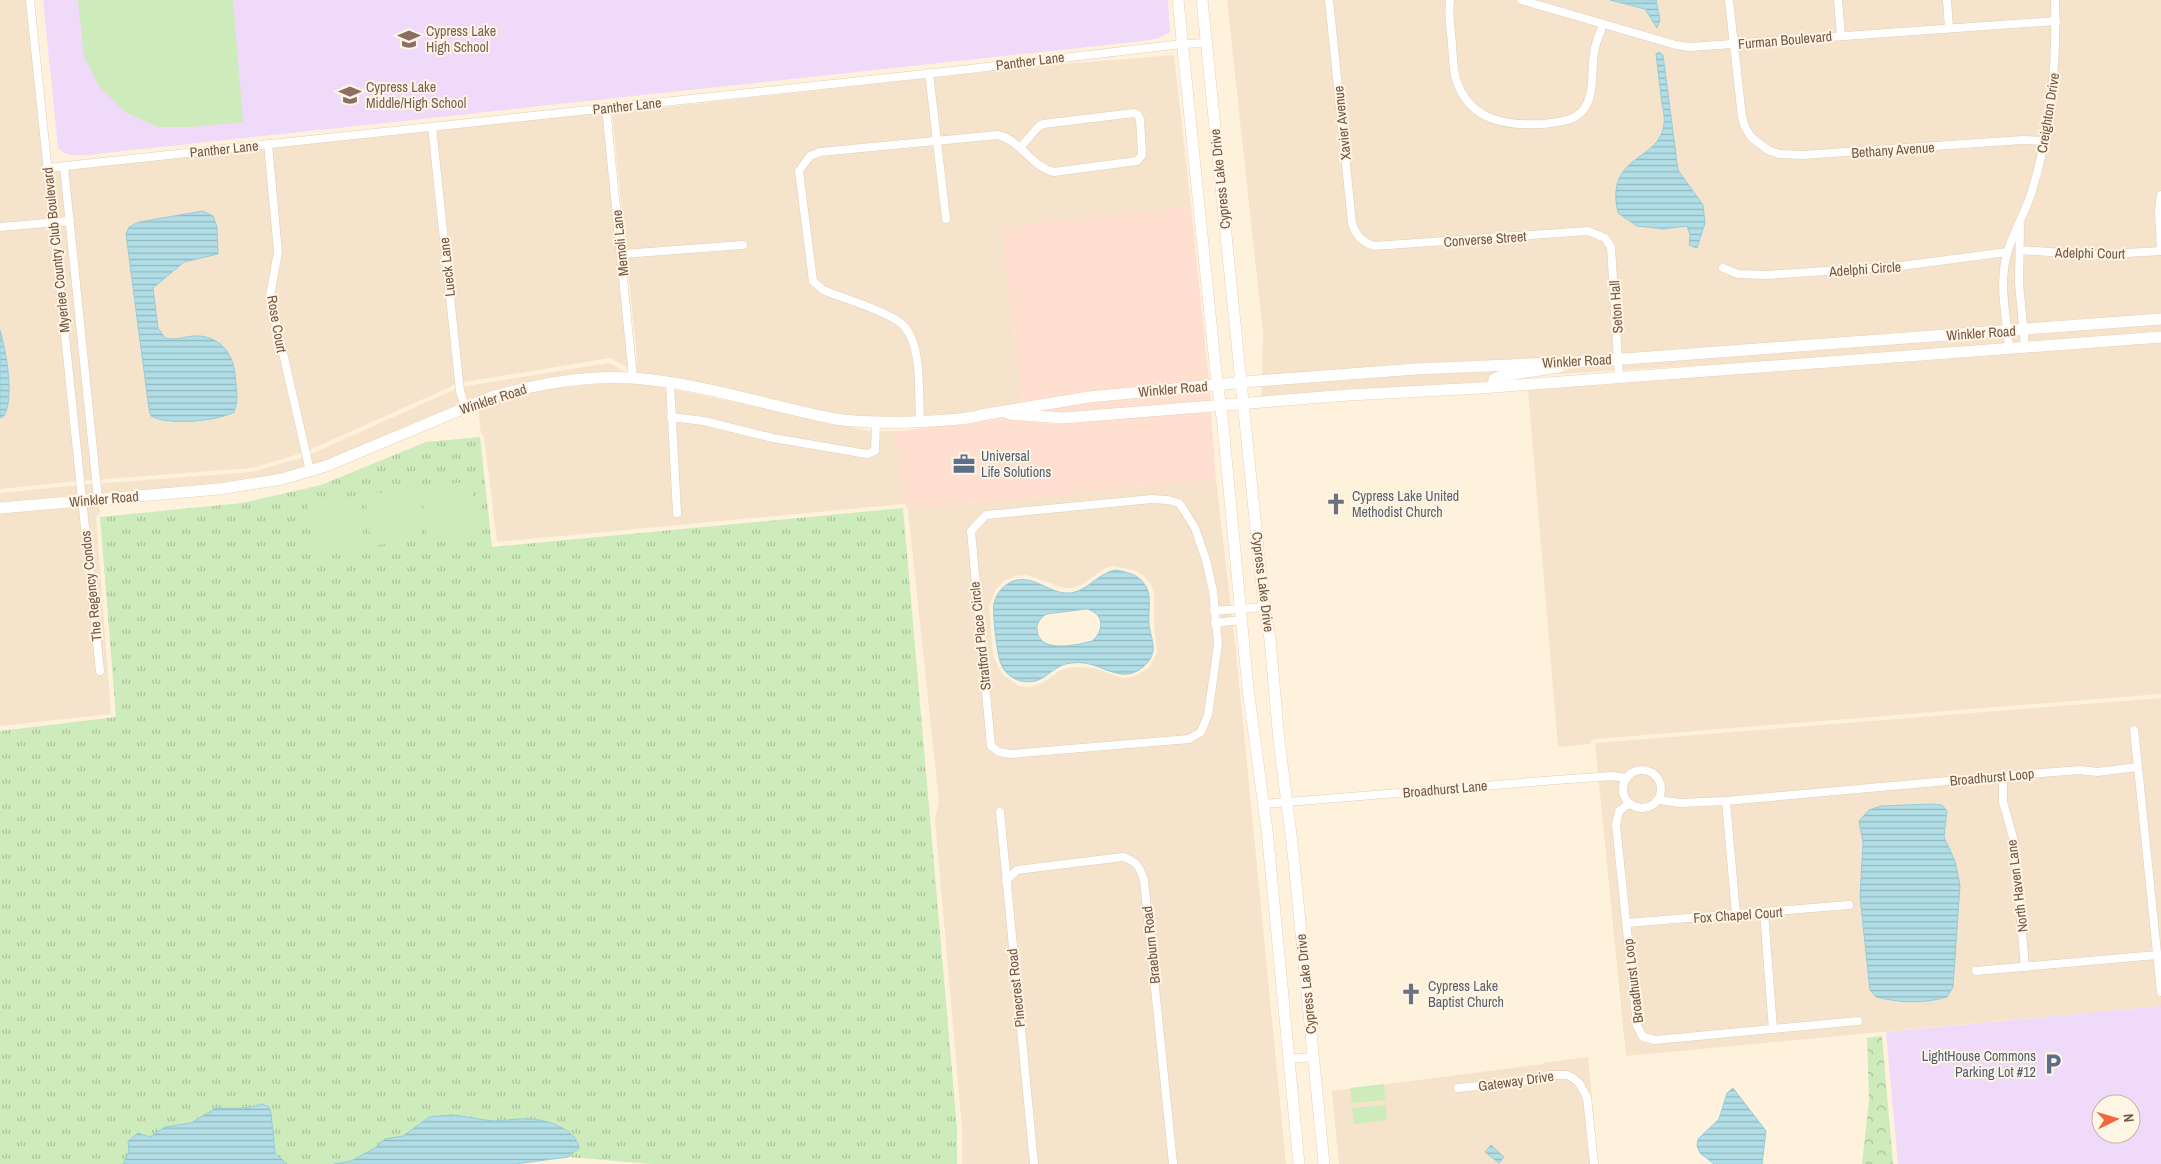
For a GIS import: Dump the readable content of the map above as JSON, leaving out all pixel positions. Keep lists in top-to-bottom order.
{
  "streets": {
    "street": [
      "Furman Boulevard",
      "Panther Lane",
      "Creighton Drive",
      "Xavier Avenue",
      "Bethany Avenue",
      "Cypress Lake Drive",
      "Converse Street",
      "Memoli Lane",
      "Myerlee Country Club Boulevard",
      "Adelphi Court",
      "Lueck Lane",
      "Adelphi Circle",
      "Seton Hall",
      "Rose Court",
      "Winkler Road",
      "The Regency Condos",
      "Stratford Place Circle",
      "Broadhurst Loop",
      "Broadhurst Lane",
      "North Haven Lane",
      "Fox Chapel Court",
      "Braeburn Road",
      "Pinecrest Road",
      "Gateway Drive"
    ]
  },
  "crossings": [
    ["Furman Boulevard", "Creighton Drive"],
    ["Furman Boulevard", "Bethany Avenue"],
    ["Panther Lane", "Cypress Lake Drive"],
    ["Panther Lane", "Memoli Lane"],
    ["Panther Lane", "Myerlee Country Club Boulevard"],
    ["Panther Lane", "Lueck Lane"],
    ["Panther Lane", "Rose Court"],
    ["Creighton Drive", "Bethany Avenue"],
    ["Creighton Drive", "Adelphi Court"],
    ["Creighton Drive", "Adelphi Circle"],
    ["Creighton Drive", "Winkler Road"],
    ["Xavier Avenue", "Converse Street"],
    ["Cypress Lake Drive", "Winkler Road"],
    ["Cypress Lake Drive", "Broadhurst Lane"],
    ["Converse Street", "Seton Hall"],
    ["Memoli Lane", "Winkler Road"],
    ["Myerlee Country Club Boulevard", "Winkler Road"],
    ["Myerlee Country Club Boulevard", "The Regency Condos"],
    ["Lueck Lane", "Winkler Road"],
    ["Seton Hall", "Winkler Road"],
    ["Rose Court", "Winkler Road"],
    ["Winkler Road", "The Regency Condos"],
    ["Broadhurst Loop", "Broadhurst Lane"],
    ["Broadhurst Loop", "North Haven Lane"],
    ["Broadhurst Loop", "Fox Chapel Court"],
    ["Braeburn Road", "Pinecrest Road"]
  ],
  "places": {
    "school or university": ["Cypress Lake High School", "Cypress Lake Middle/High School"],
    "office": ["Universal Life Solutions"],
    "church": ["Cypress Lake United Methodist Church", "Cypress Lake Baptist Church"],
    "parking": ["LightHouse Commons Parking Lot #12"]
  },
  "north": "right"
}
